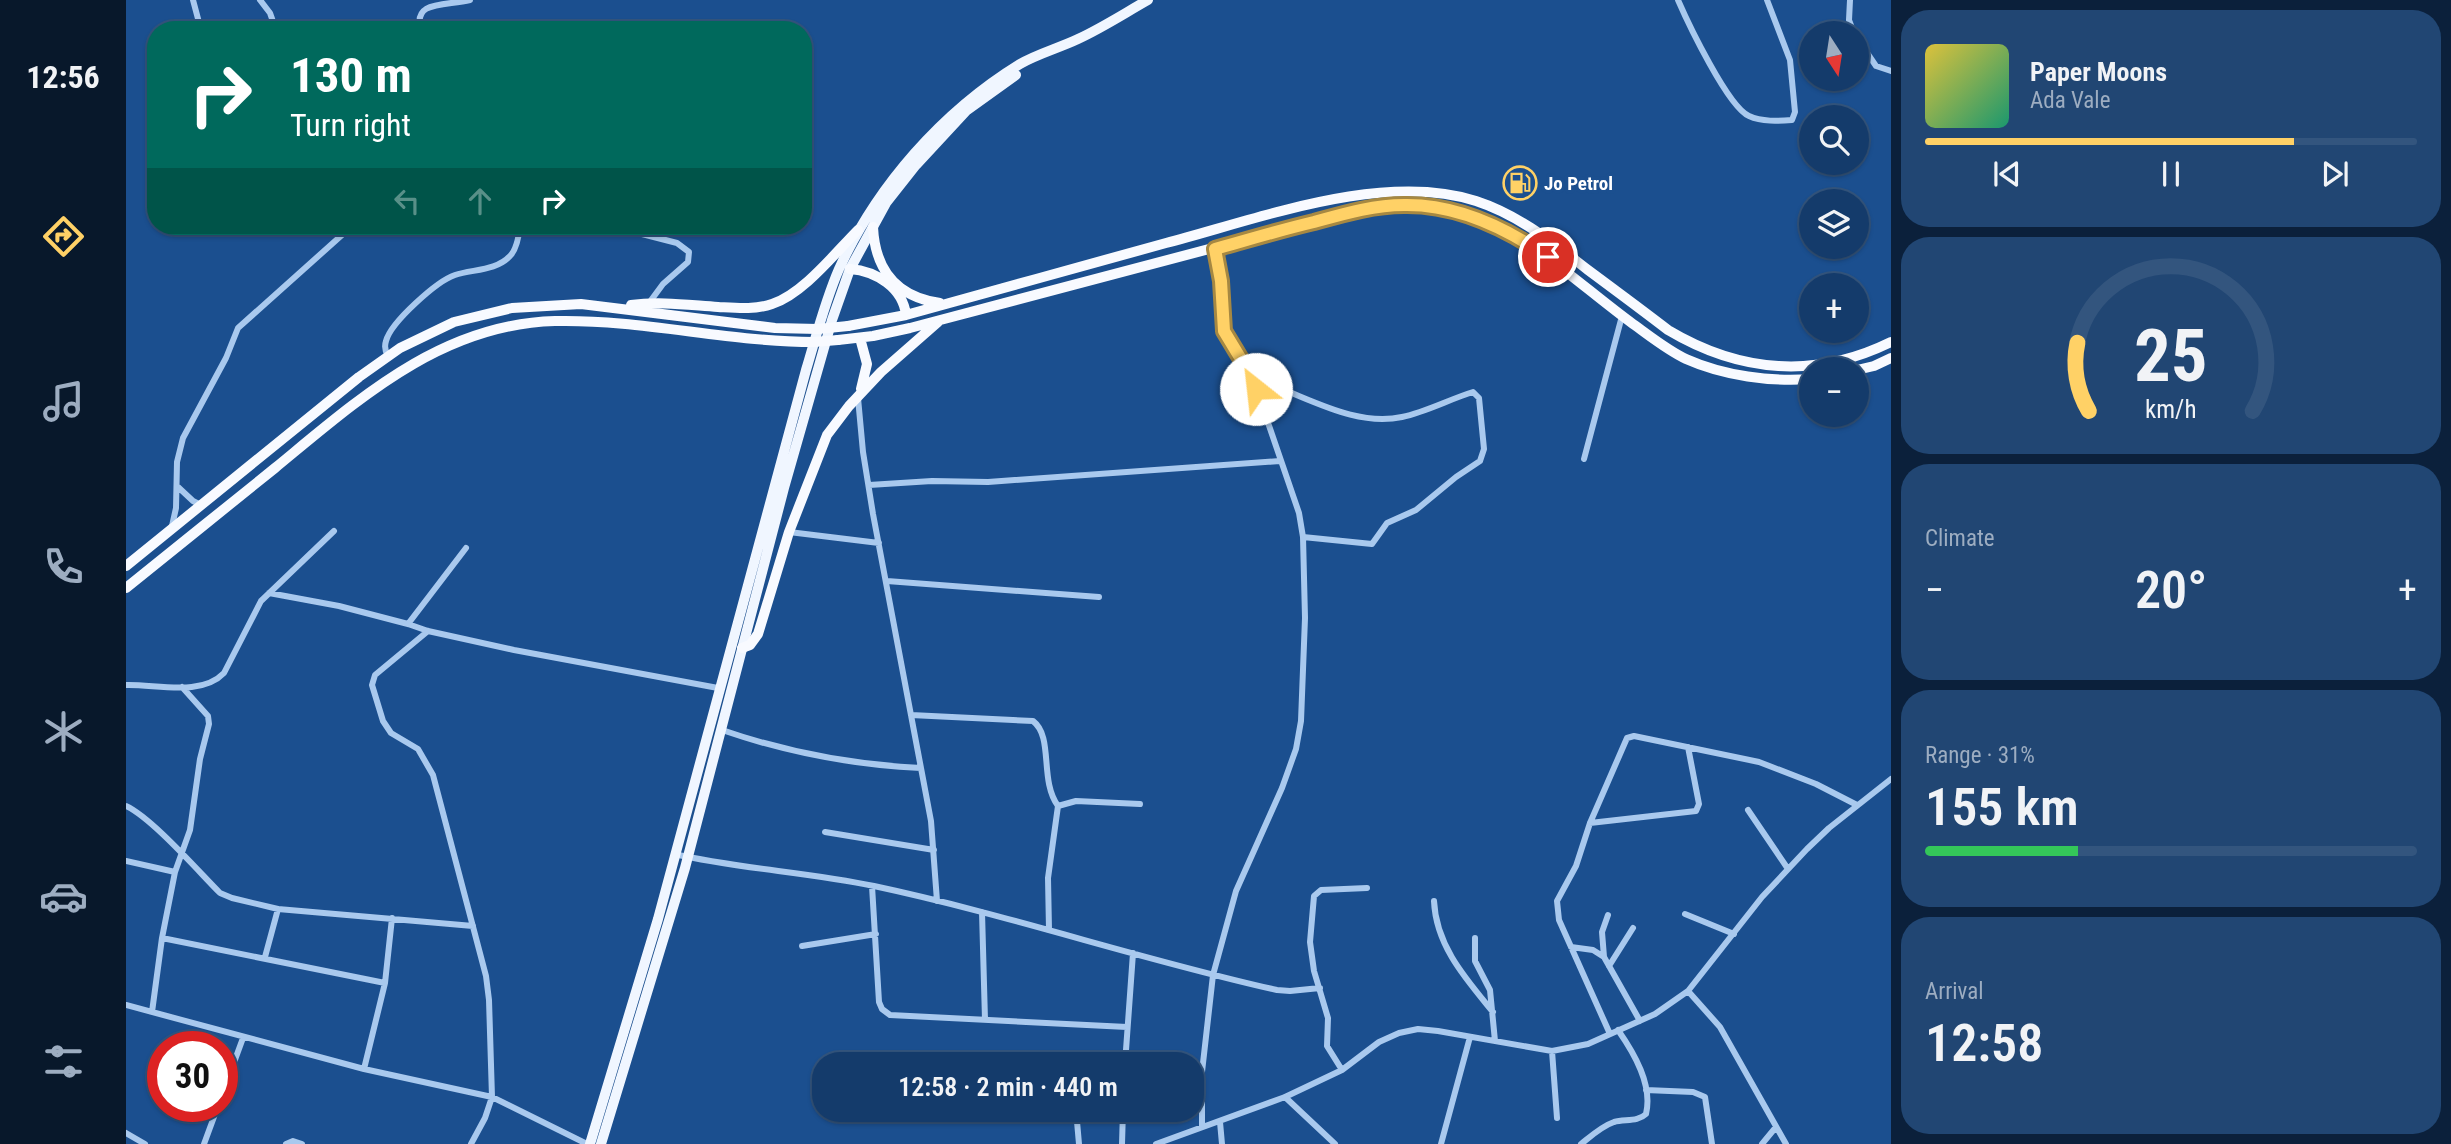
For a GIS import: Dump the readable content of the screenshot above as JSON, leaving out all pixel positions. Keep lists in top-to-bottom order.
{
  "places": {
    "fuel station": ["Jo Petrol"]
  },
  "north": "bottom",
  "page": {
    "tabs": "12:56",
    "map_buttons": ["+", "−"],
    "turn": ["130 m", "Turn right"],
    "song": ["Paper Moons", "Ada Vale"],
    "tile": [
      "Climate",
      ["Range · 31%", "155 km"],
      ["Arrival", "12:58"]
    ],
    "heat": ["−", "20°", "+"],
    "limit": "30",
    "trip": "12:58 · 2 min · 440 m",
    "gauge": ["25", "km/h"]
  }
}
